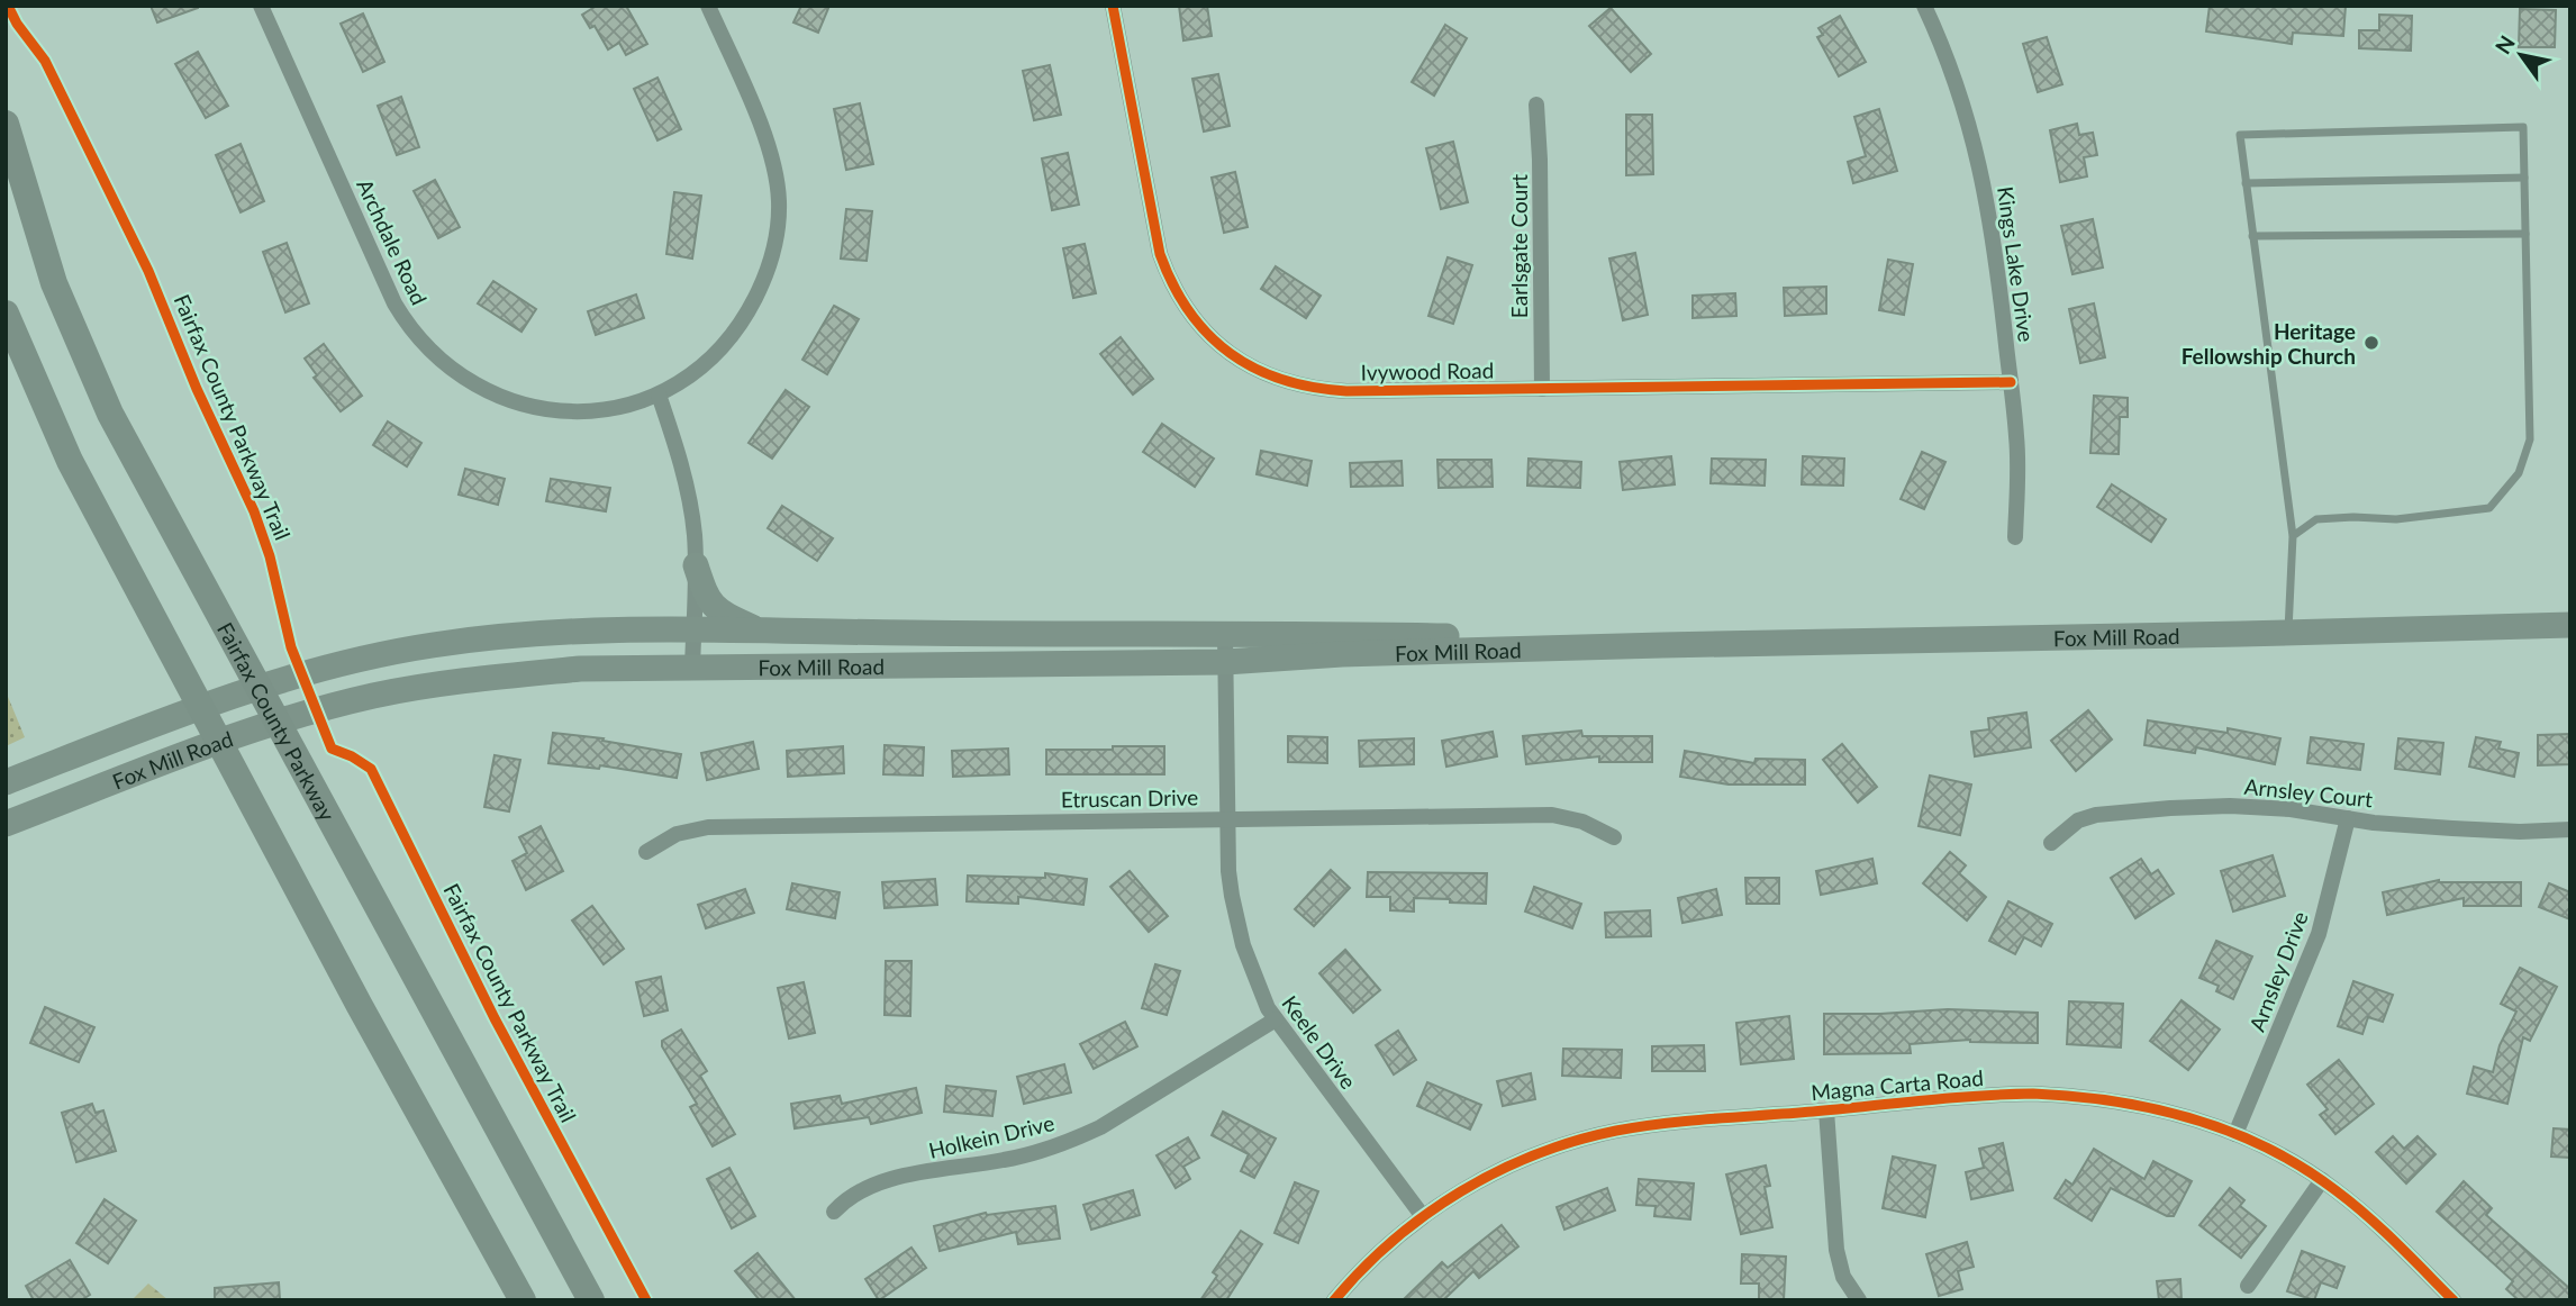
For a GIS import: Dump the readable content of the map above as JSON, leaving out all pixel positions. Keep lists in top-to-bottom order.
{
  "streets": {
    "highway": ["Fairfax County Parkway"],
    "main road": ["Fox Mill Road"],
    "street": [
      "Archdale Road",
      "Earlsgate Court",
      "Kings Lake Drive",
      "Ivywood Road",
      "Arnsley Court",
      "Etruscan Drive",
      "Arnsley Drive",
      "Keele Drive",
      "Magna Carta Road",
      "Holkein Drive"
    ],
    "cycle path": ["Fairfax County Parkway Trail"]
  },
  "crossings": [
    ["Earlsgate Court", "Ivywood Road"],
    ["Kings Lake Drive", "Ivywood Road"],
    ["Fox Mill Road", "Fairfax County Parkway"],
    ["Fox Mill Road", "Keele Drive"],
    ["Arnsley Court", "Arnsley Drive"],
    ["Etruscan Drive", "Keele Drive"],
    ["Arnsley Drive", "Magna Carta Road"],
    ["Keele Drive", "Magna Carta Road"],
    ["Keele Drive", "Holkein Drive"]
  ],
  "places": ["Heritage Fellowship Church"],
  "north": "top left"
}
